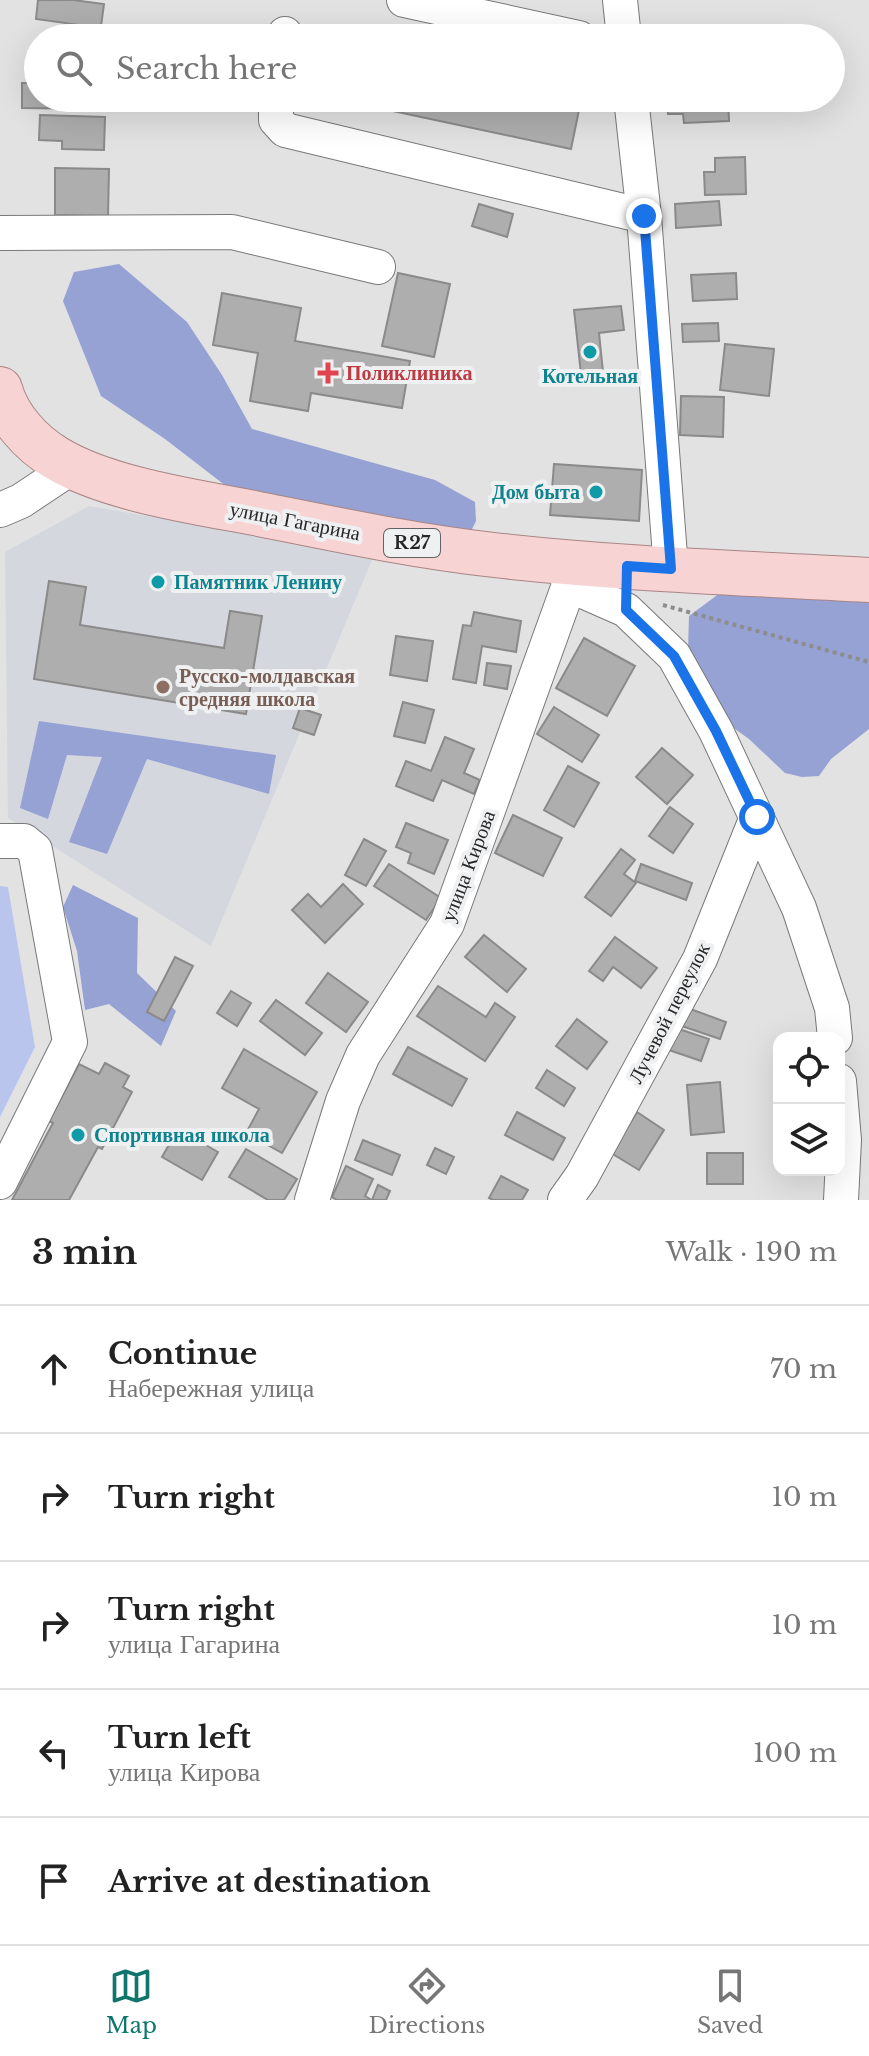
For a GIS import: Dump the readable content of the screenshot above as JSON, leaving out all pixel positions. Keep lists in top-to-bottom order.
{
  "streets": {
    "main road": ["улица Гагарина", "R27"],
    "street": ["улица Кирова", "Лучевой переулок"]
  },
  "crossings": [
    ["улица Гагарина", "улица Кирова"]
  ],
  "places": {
    "other": [
      "Котельная",
      "Дом быта",
      "Памятник Ленину",
      "Русско-молдавская средняя школа",
      "Спортивная школа"
    ],
    "health": ["Поликлиника"]
  },
  "page": {
    "search": "Search here",
    "heading": ["3 min", "Walk · 190 m"],
    "list": [
      ["Continue", "Набережная улица", "70 m"],
      ["Turn right", "10 m"],
      ["Turn right", "улица Гагарина", "10 m"],
      ["Turn left", "улица Кирова", "100 m"],
      "Arrive at destination"
    ],
    "nav": ["Map", "Directions", "Saved"]
  }
}
